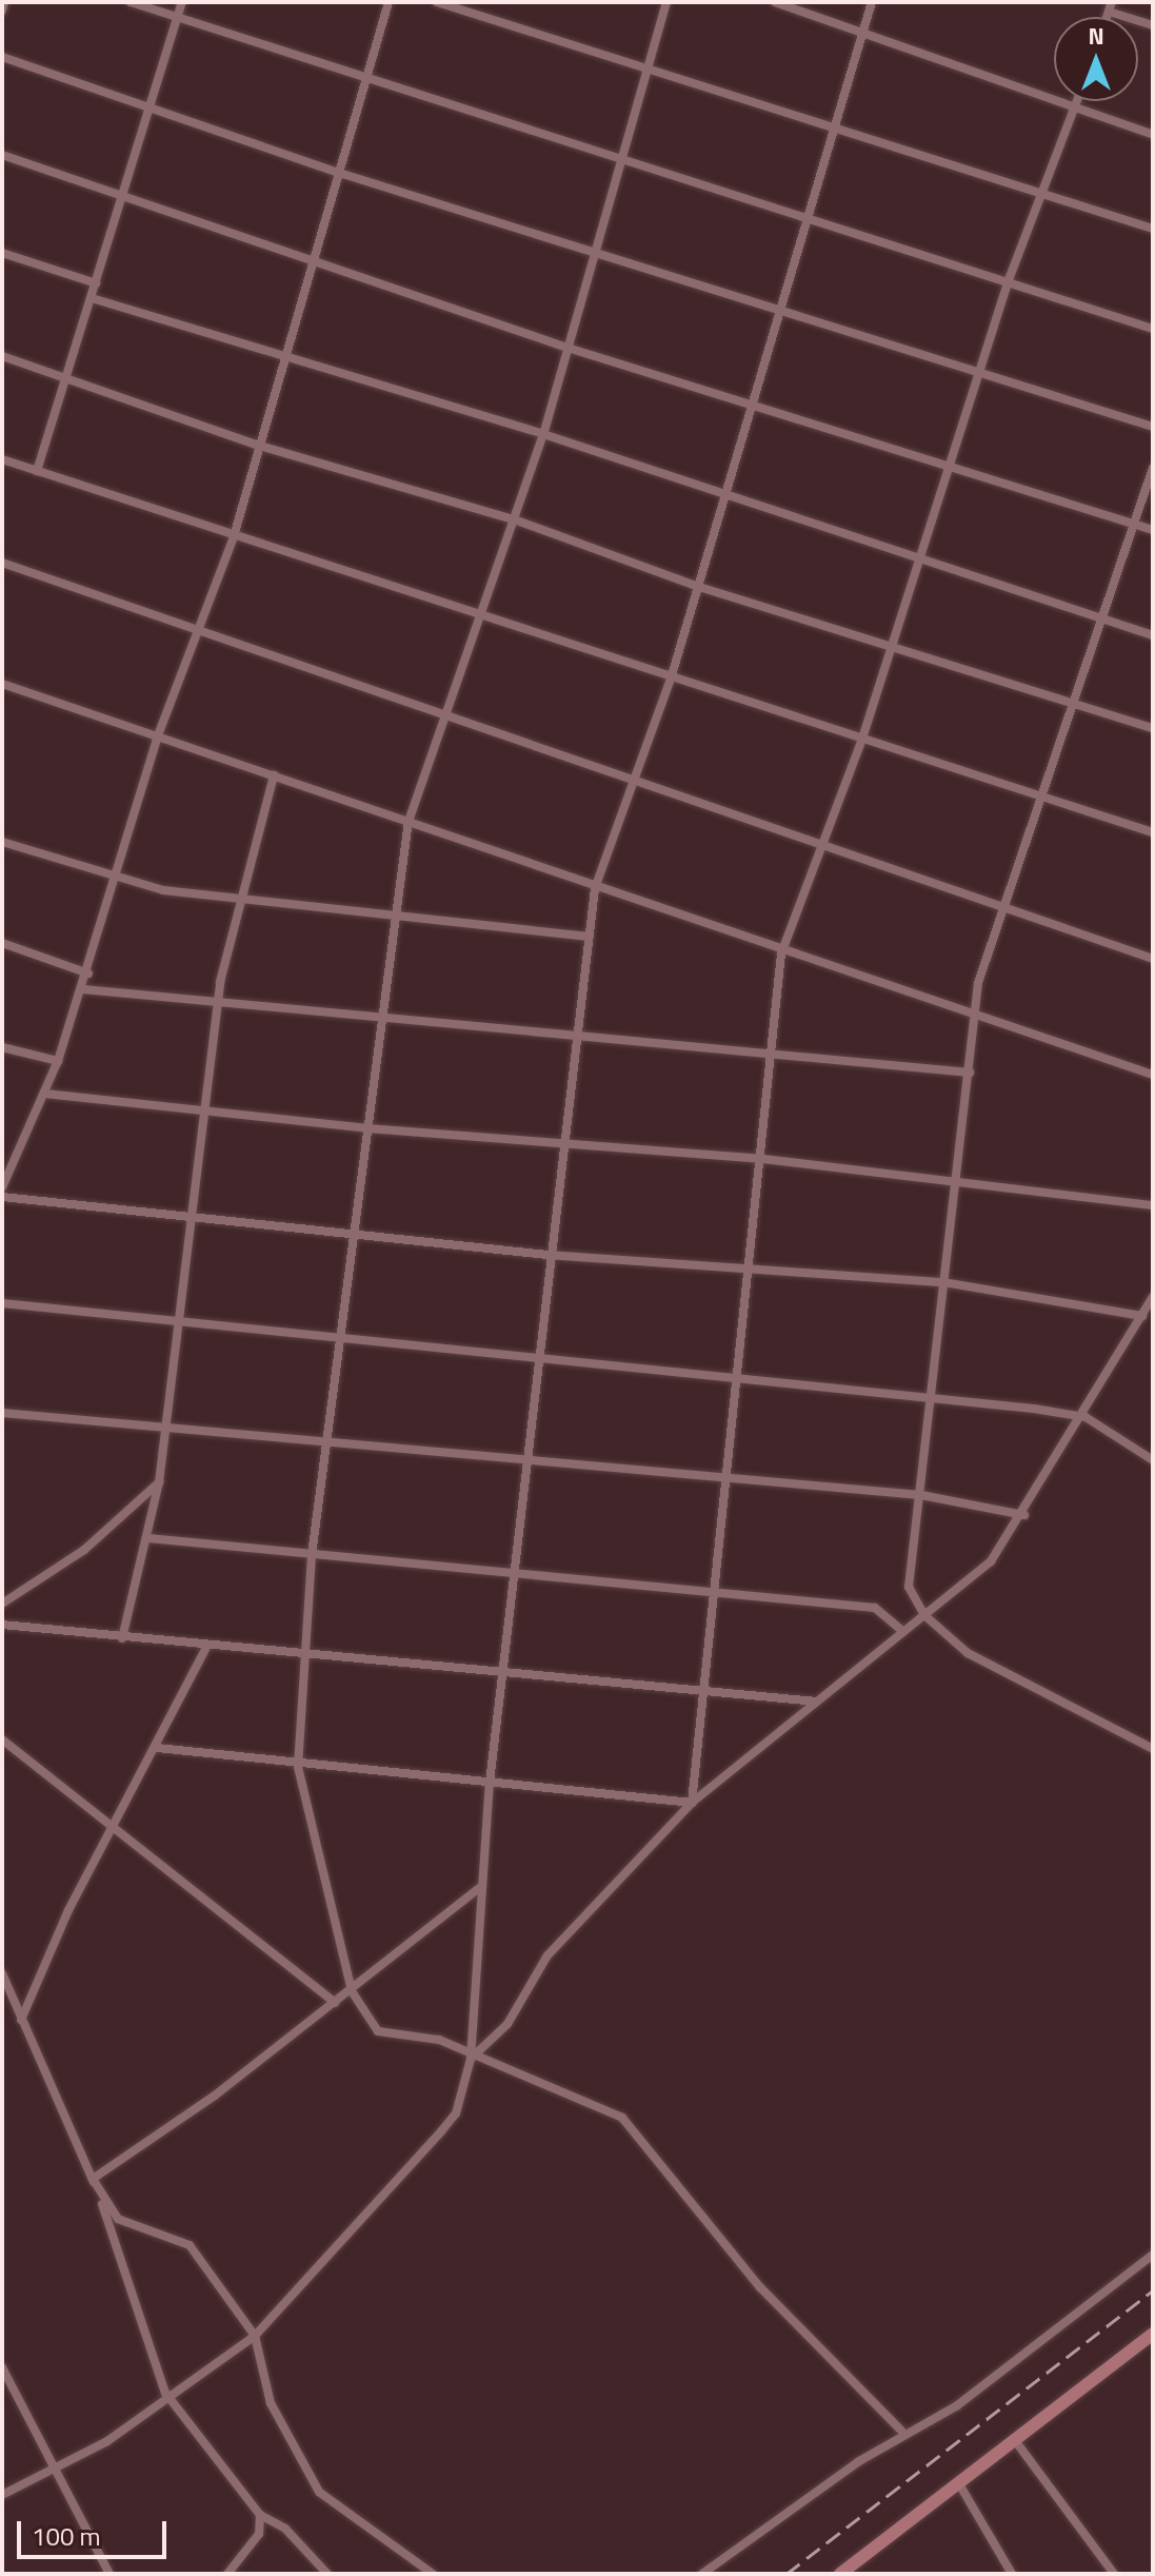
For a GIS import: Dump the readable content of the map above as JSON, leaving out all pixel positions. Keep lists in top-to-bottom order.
{
  "scale_bar": "100 m",
  "north": "top"
}
